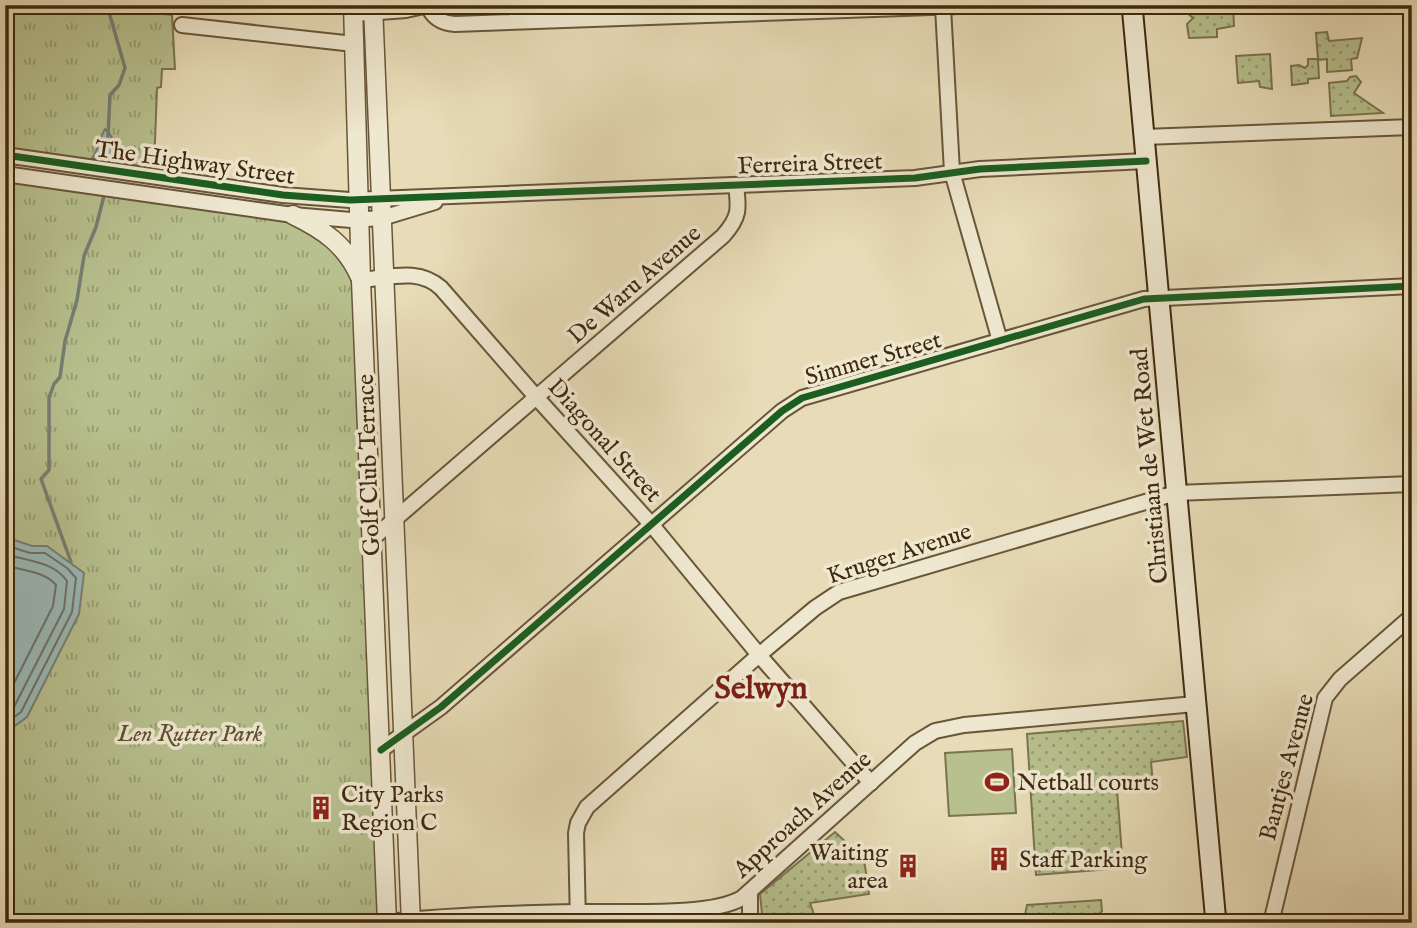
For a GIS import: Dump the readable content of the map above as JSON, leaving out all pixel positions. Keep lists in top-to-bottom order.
{
  "streets": {
    "main road": ["Christiaan de Wet Road"],
    "street": [
      "The Highway Street",
      "Ferreira Street",
      "De Waru Avenue",
      "Simmer Street",
      "Diagonal Street",
      "Golf Club Terrace",
      "Kruger Avenue",
      "Bantjes Avenue",
      "Approach Avenue"
    ]
  },
  "crossings": [
    ["The Highway Street", "Ferreira Street"],
    ["The Highway Street", "Golf Club Terrace"],
    ["Ferreira Street", "De Waru Avenue"],
    ["Ferreira Street", "Golf Club Terrace"],
    ["Ferreira Street", "Christiaan de Wet Road"],
    ["De Waru Avenue", "Diagonal Street"],
    ["De Waru Avenue", "Golf Club Terrace"],
    ["Simmer Street", "Diagonal Street"],
    ["Simmer Street", "Golf Club Terrace"],
    ["Simmer Street", "Christiaan de Wet Road"],
    ["Diagonal Street", "Golf Club Terrace"],
    ["Diagonal Street", "Kruger Avenue"],
    ["Diagonal Street", "Approach Avenue"],
    ["Golf Club Terrace", "Approach Avenue"],
    ["Christiaan de Wet Road", "Kruger Avenue"],
    ["Christiaan de Wet Road", "Approach Avenue"],
    ["Kruger Avenue", "Approach Avenue"]
  ],
  "districts": ["Selwyn"],
  "parks": ["Len Rutter Park"],
  "places": {
    "sports": ["Netball courts"],
    "building": ["City Parks Region C", "Staff Parking", "Waiting area"]
  }
}
